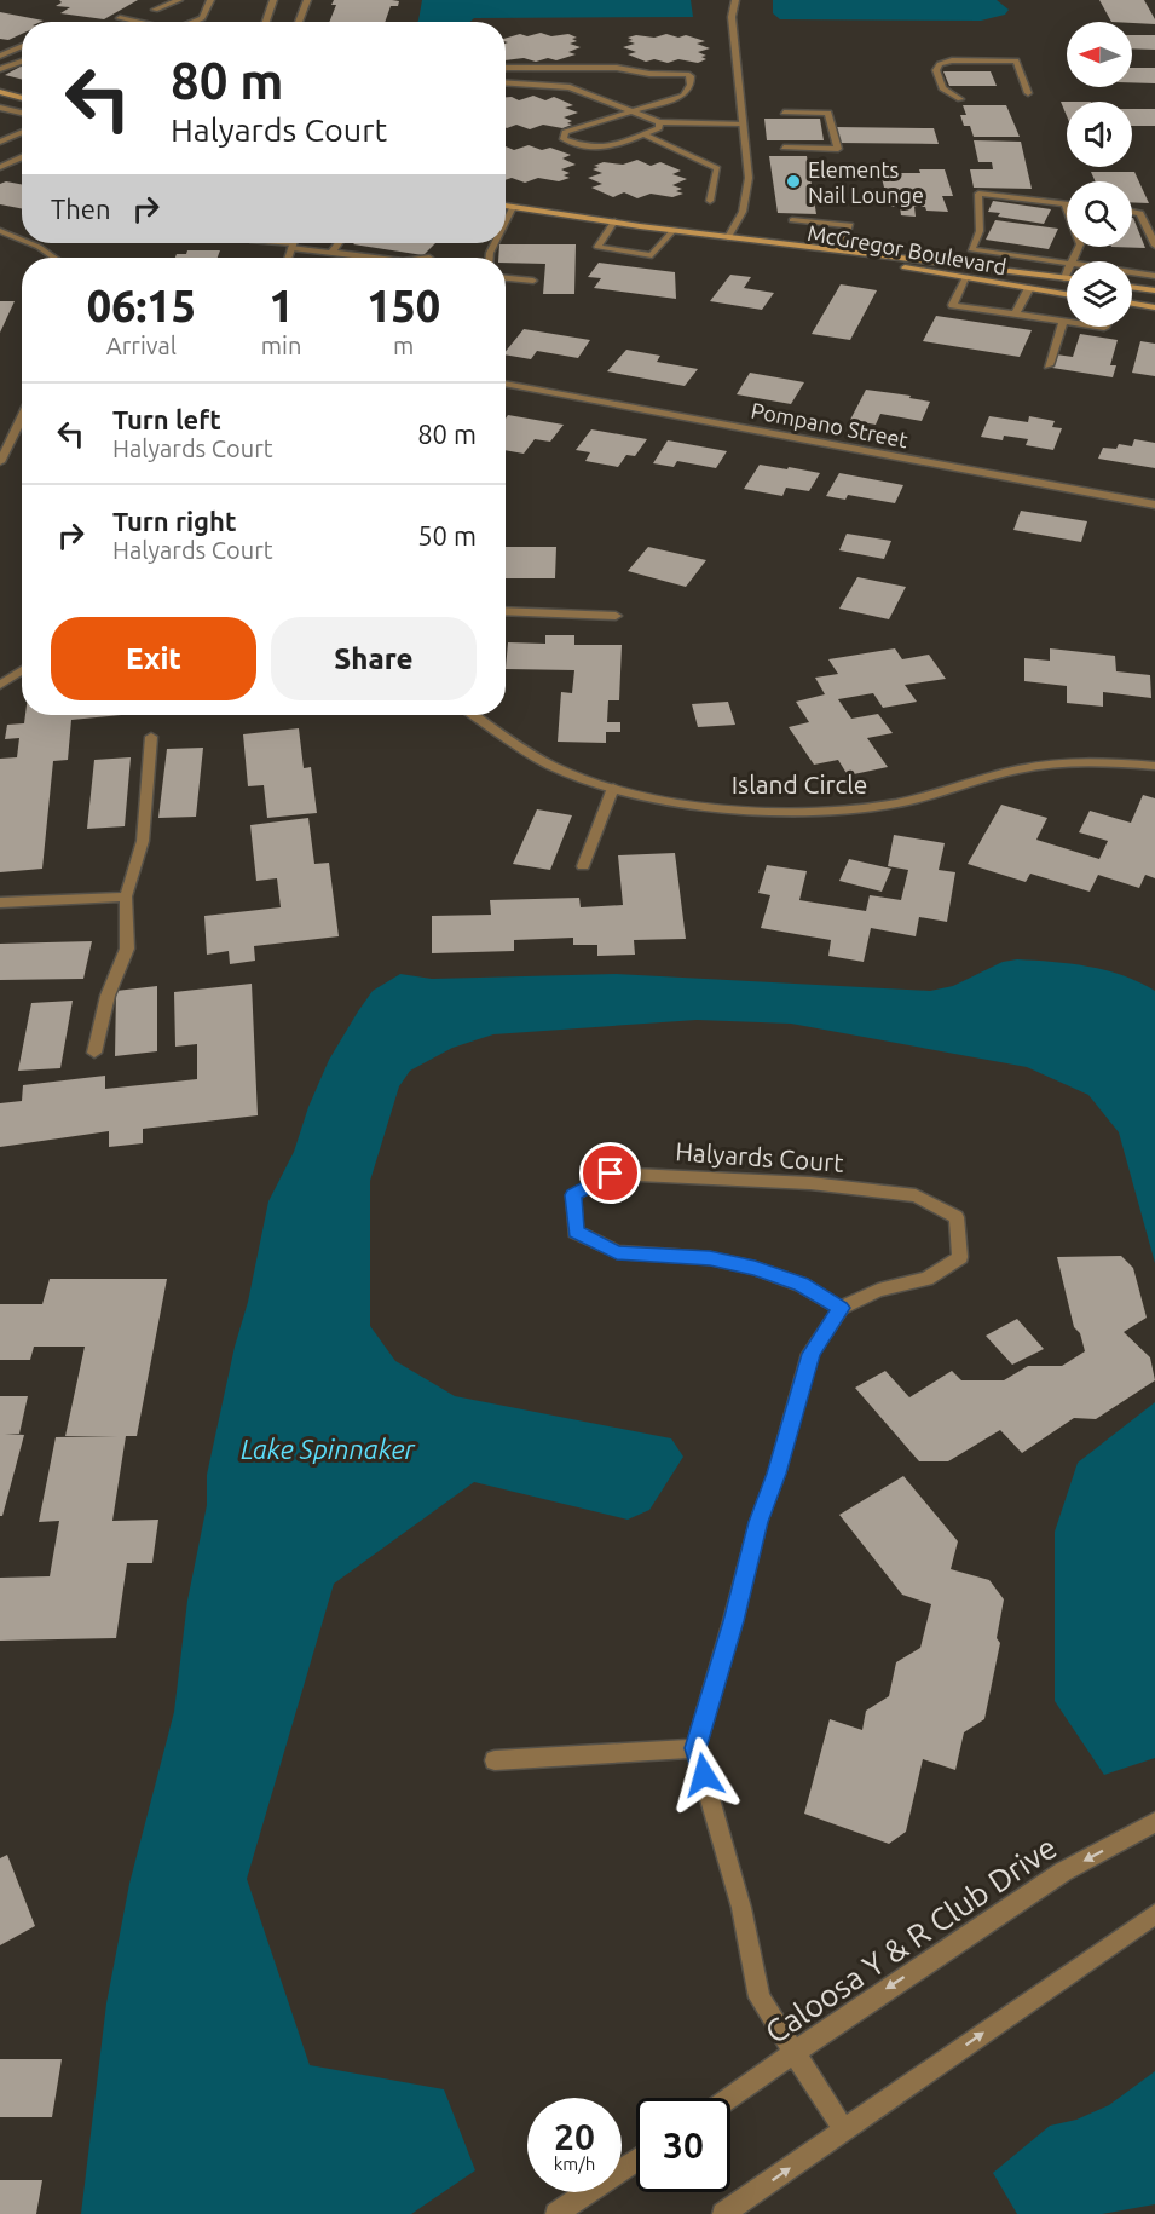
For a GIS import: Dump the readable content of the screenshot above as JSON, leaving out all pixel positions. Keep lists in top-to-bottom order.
{
  "streets": {
    "main road": ["McGregor Boulevard"],
    "street": [
      "Pompano Street",
      "Island Circle",
      "Halyards Court",
      "Caloosa Y & R Club Drive"
    ]
  },
  "water": ["Lake Spinnaker"],
  "places": ["Elements Nail Lounge"],
  "north": "left",
  "page": {
    "turn": ["80 m", "Halyards Court"],
    "then": "Then",
    "eta": [
      "06:15",
      "Arrival",
      "1",
      "min",
      "150",
      "m"
    ],
    "list": [
      {
        "name": "Turn left",
        "note": "Halyards Court",
        "value": "80 m"
      },
      {
        "name": "Turn right",
        "note": "Halyards Court",
        "value": "50 m"
      }
    ],
    "buttons": ["Exit", "Share"],
    "speed": "20 km/h",
    "limit": "30"
  }
}
